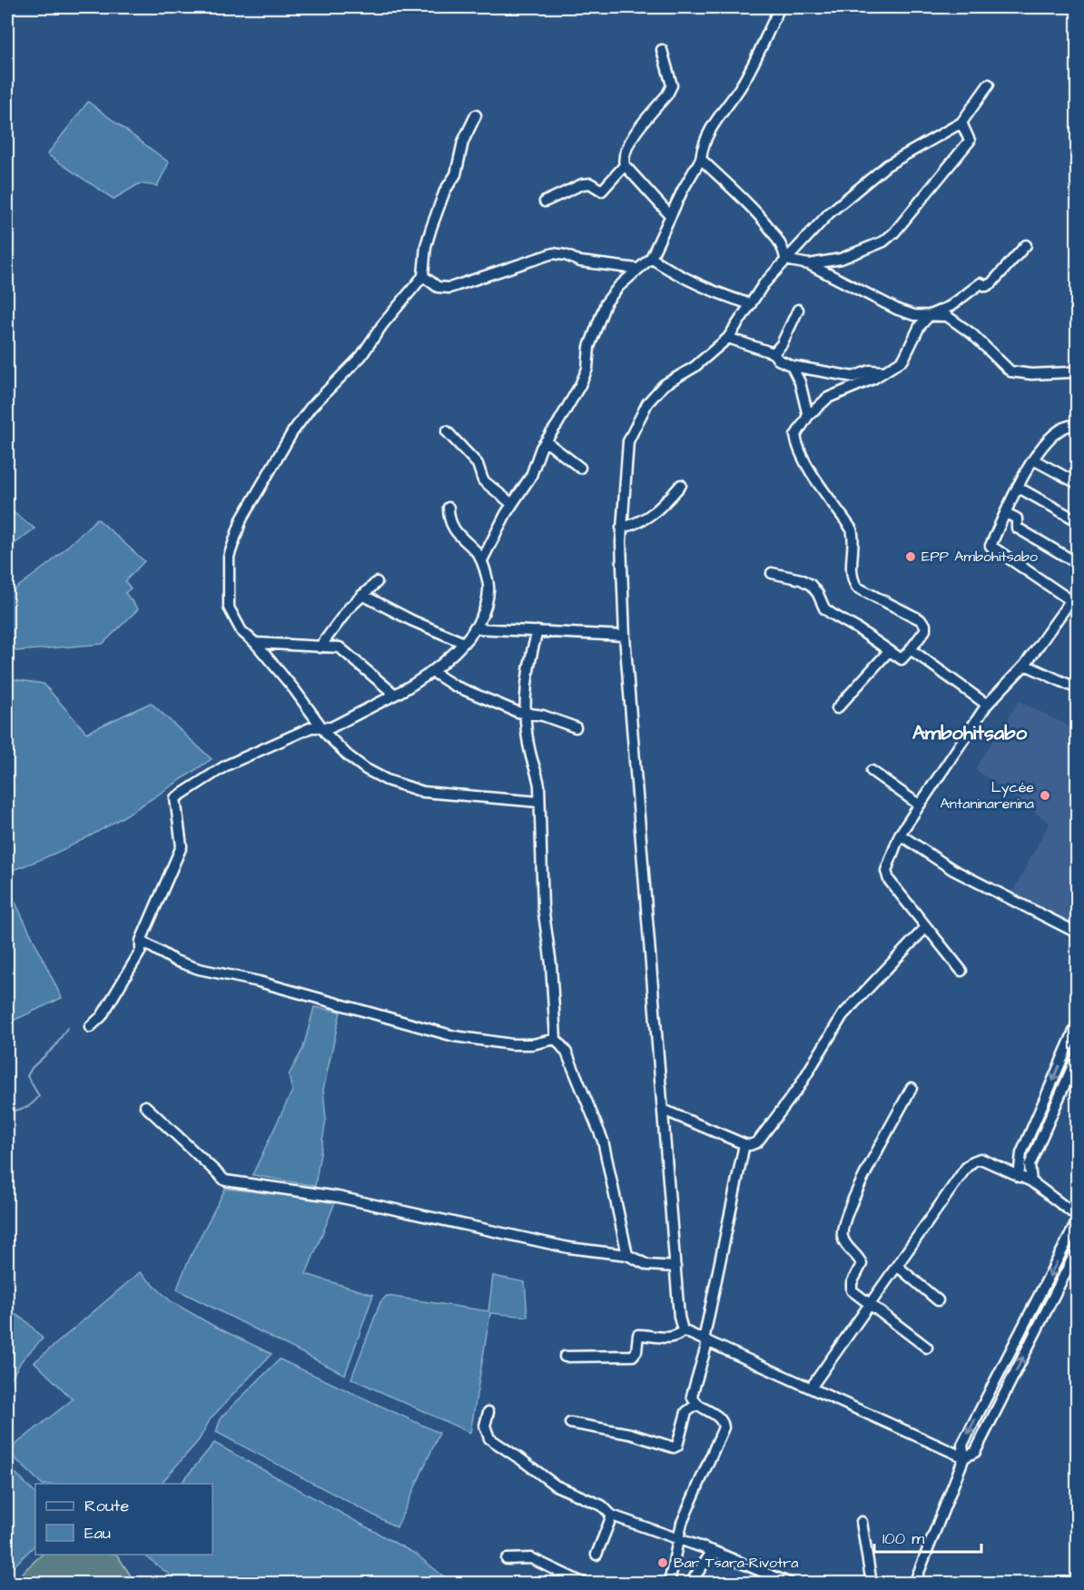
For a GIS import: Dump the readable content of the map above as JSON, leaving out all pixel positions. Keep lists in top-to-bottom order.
{
  "districts": ["Ambohitsabo"],
  "places": ["EPP Ambohitsabo", "Lycée Antaninarenina", "Bar Tsara-Rivotra"],
  "legend": ["Route", "Eau"],
  "scale_bar": "100 m"
}
